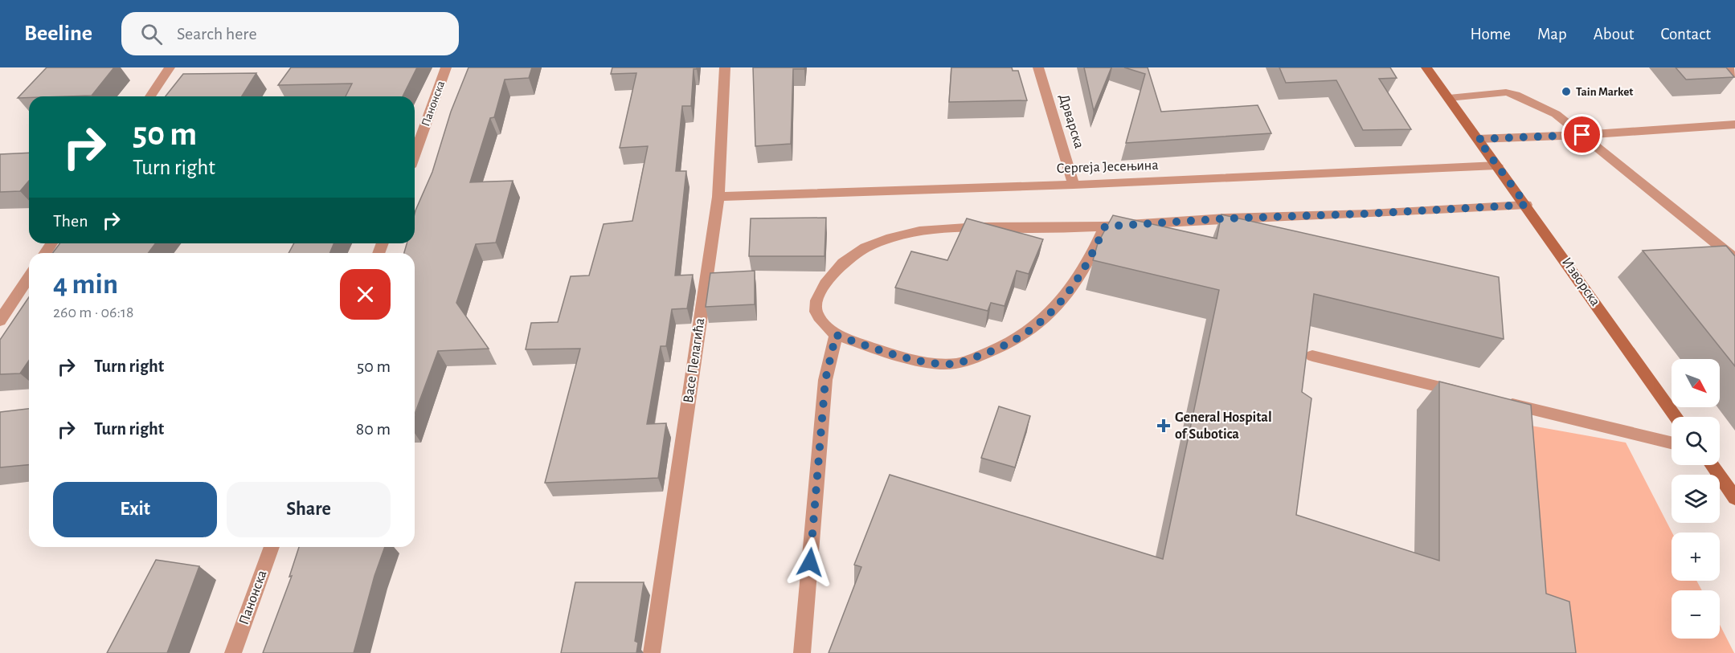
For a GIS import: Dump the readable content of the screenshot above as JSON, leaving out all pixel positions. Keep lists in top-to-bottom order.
{
  "streets": {
    "street": [
      "Панонска",
      "Дрварска",
      "Сергеја Јесењина",
      "Изворска",
      "Васе Пелагића"
    ]
  },
  "crossings": [
    ["Дрварска", "Сергеја Јесењина"],
    ["Сергеја Јесењина", "Изворска"],
    ["Сергеја Јесењина", "Васе Пелагића"]
  ],
  "places": {
    "other": ["Tain Market"],
    "health": ["General Hospital of Subotica"]
  },
  "north": "bottom right",
  "page": {
    "header": "Beeline",
    "search": "Search here",
    "nav": [
      "Home",
      "Map",
      "About",
      "Contact"
    ],
    "turn": ["50 m", "Turn right"],
    "then": "Then",
    "heading": ["4 min", "260 m · 06:18"],
    "list": [
      {
        "name": "Turn right",
        "value": "50 m"
      },
      {
        "name": "Turn right",
        "value": "80 m"
      }
    ],
    "map_buttons": ["+", "−"],
    "buttons": ["Exit", "Share"]
  }
}
